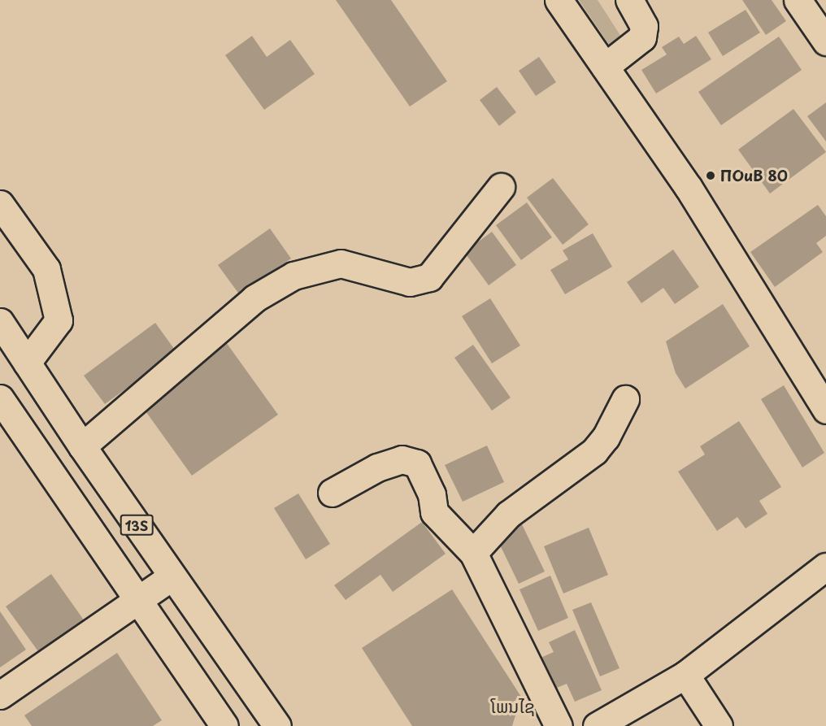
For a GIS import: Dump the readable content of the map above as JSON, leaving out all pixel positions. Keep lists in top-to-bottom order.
{
  "streets": {
    "main road": ["13S"]
  },
  "districts": ["ໂພນໄຊ"],
  "places": ["ПОиВ 80"]
}
